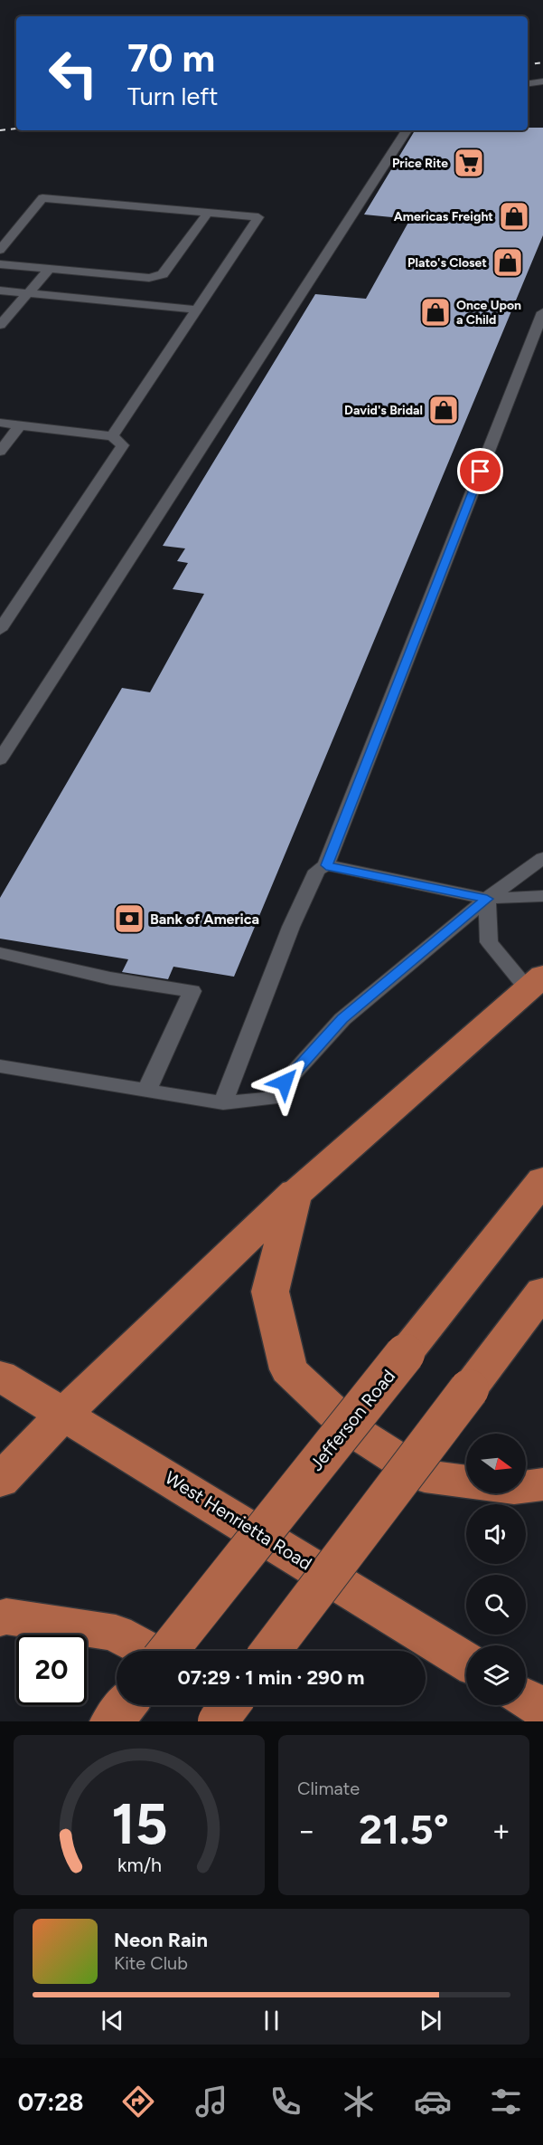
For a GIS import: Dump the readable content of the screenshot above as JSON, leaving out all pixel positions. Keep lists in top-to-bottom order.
{
  "streets": {
    "main road": ["Jefferson Road", "West Henrietta Road"]
  },
  "places": {
    "supermarket": ["Price Rite"],
    "shop": [
      "Americas Freight",
      "Plato's Closet",
      "Once Upon a Child",
      "David's Bridal"
    ],
    "bank": ["Bank of America"]
  },
  "north": "right",
  "page": {
    "turn": ["70 m", "Turn left"],
    "limit": "20",
    "trip": "07:29 · 1 min · 290 m",
    "tile": "Climate",
    "heat": ["−", "21.5°", "+"],
    "song": ["Neon Rain", "Kite Club"],
    "tabs": "07:28",
    "gauge": ["15", "km/h"]
  }
}
